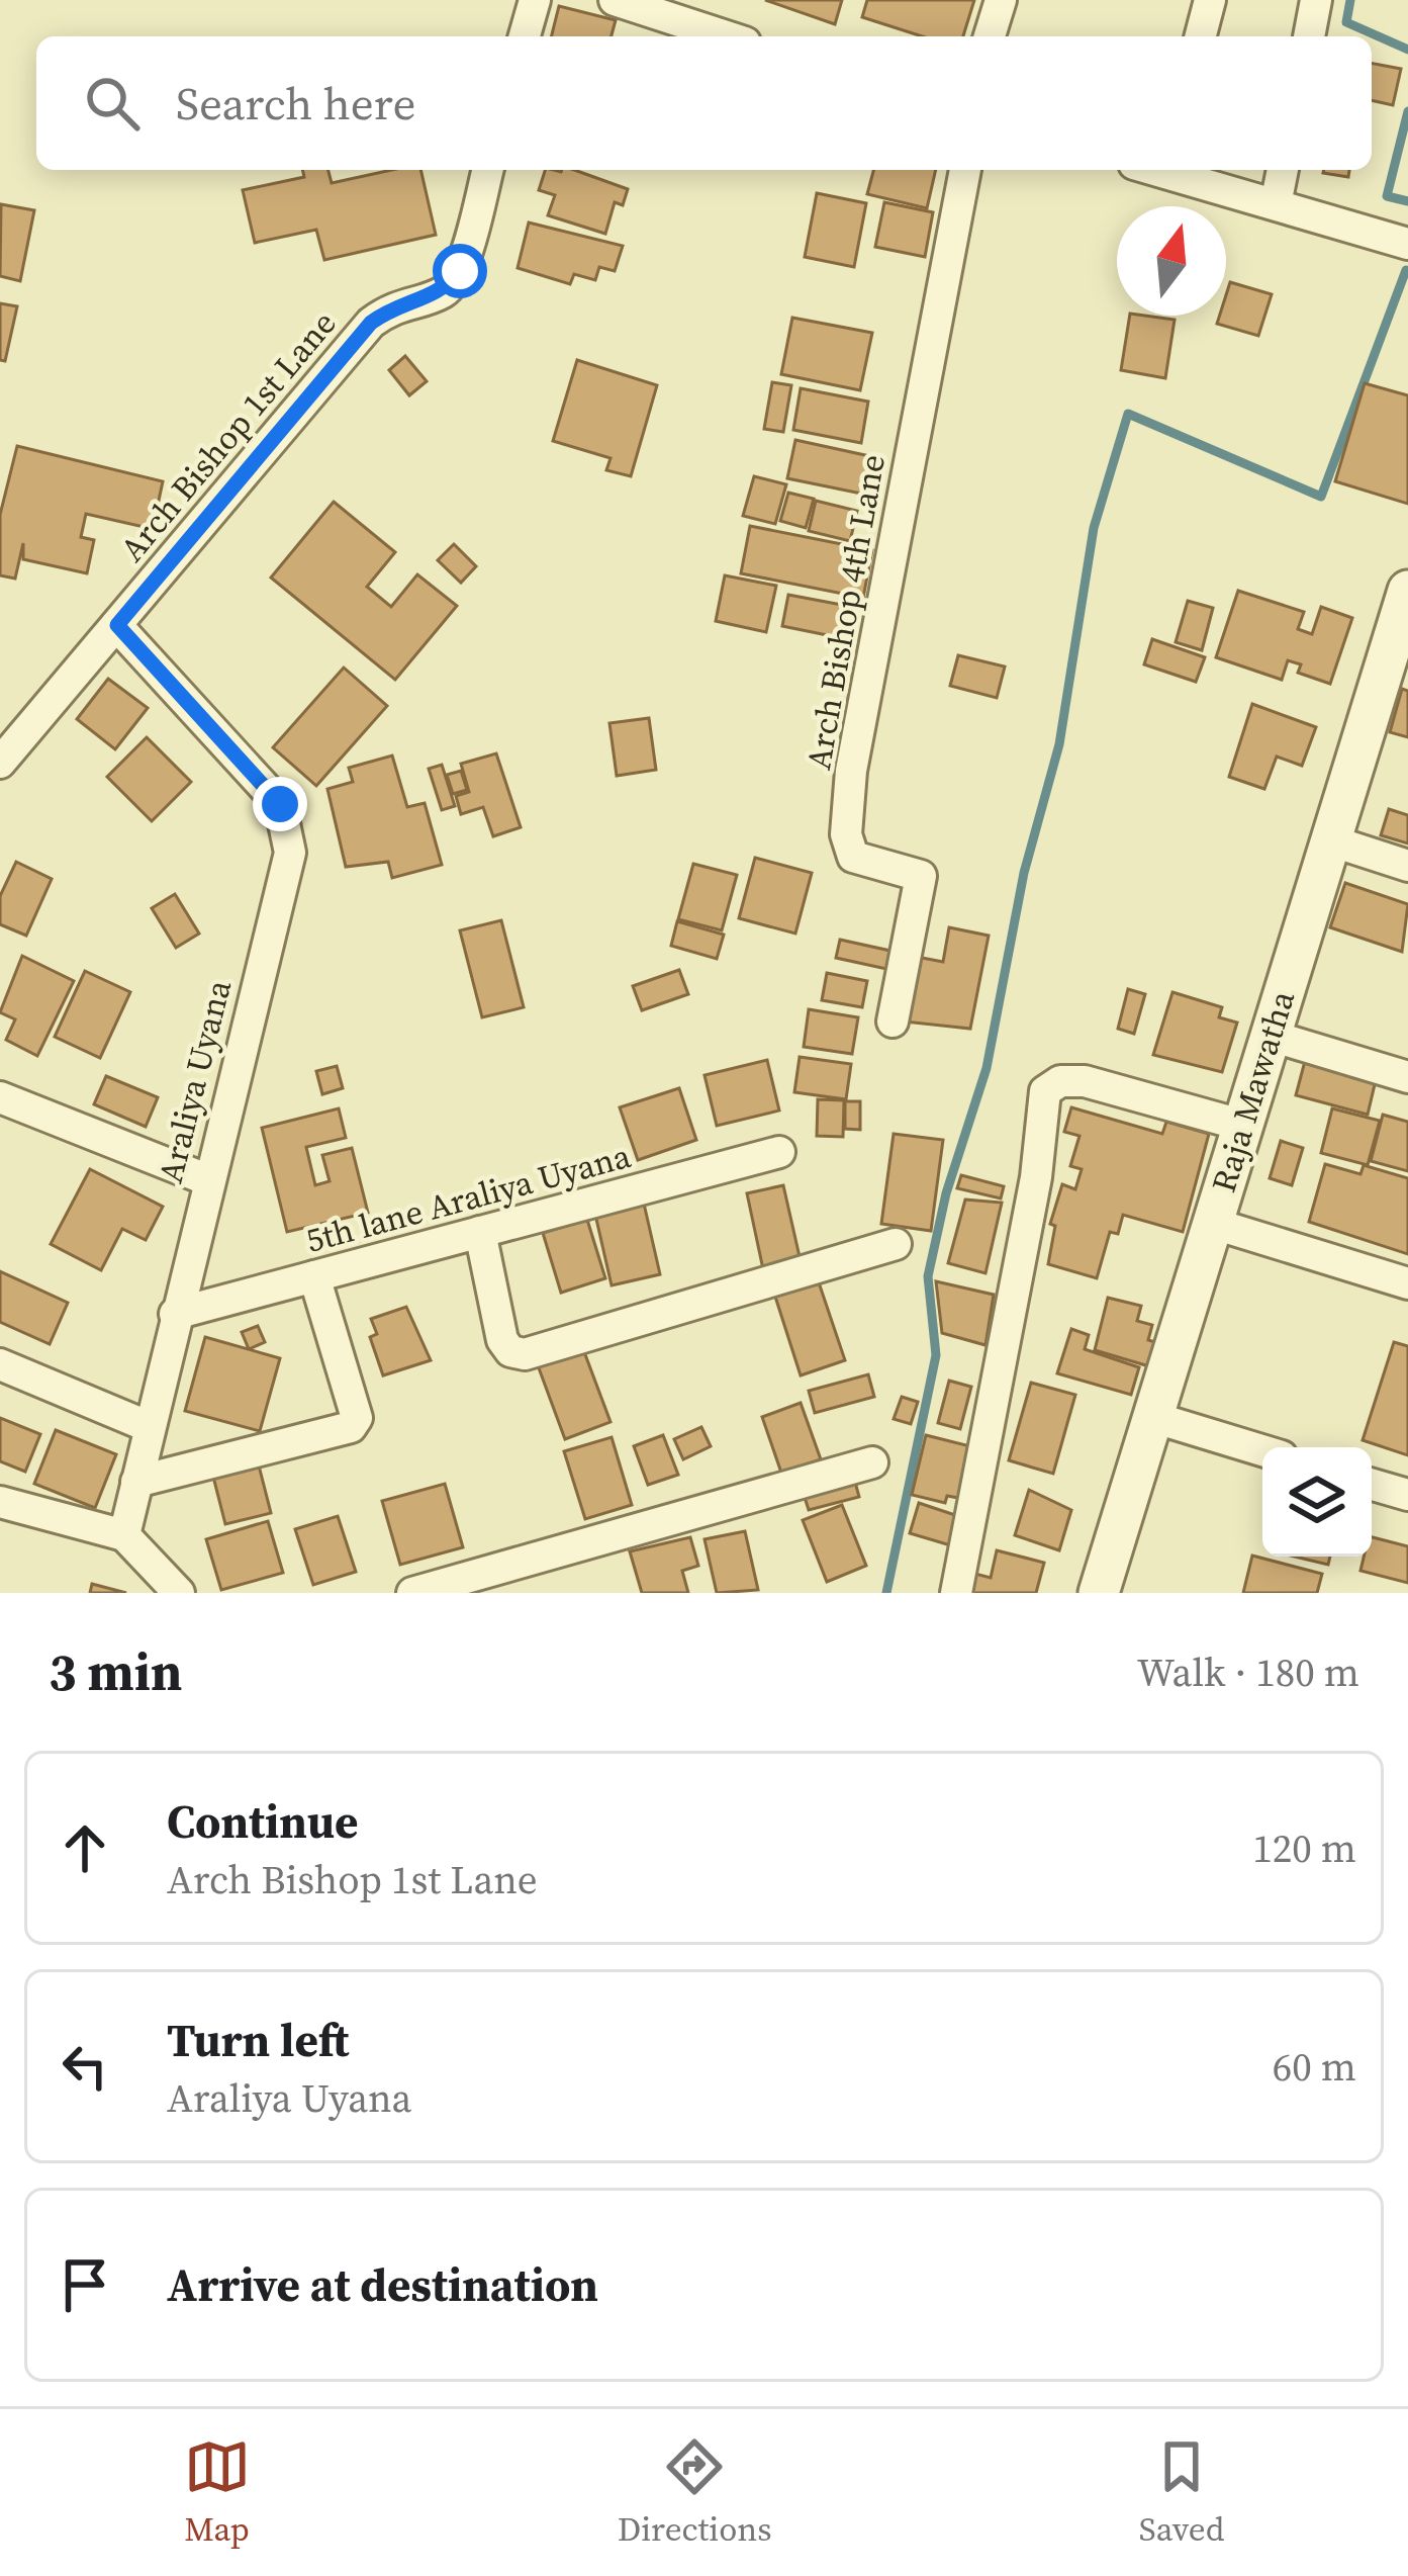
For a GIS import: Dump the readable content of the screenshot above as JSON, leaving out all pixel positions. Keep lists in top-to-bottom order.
{
  "streets": {
    "street": [
      "Arch Bishop 1st Lane",
      "Arch Bishop 4th Lane",
      "Araliya Uyana",
      "Raja Mawatha",
      "5th lane Araliya Uyana"
    ]
  },
  "crossings": [
    ["Arch Bishop 1st Lane", "Araliya Uyana"],
    ["Araliya Uyana", "5th lane Araliya Uyana"]
  ],
  "north": "top",
  "page": {
    "search": "Search here",
    "heading": ["3 min", "Walk · 180 m"],
    "list": [
      ["Continue", "Arch Bishop 1st Lane", "120 m"],
      ["Turn left", "Araliya Uyana", "60 m"],
      "Arrive at destination"
    ],
    "nav": ["Map", "Directions", "Saved"]
  }
}
